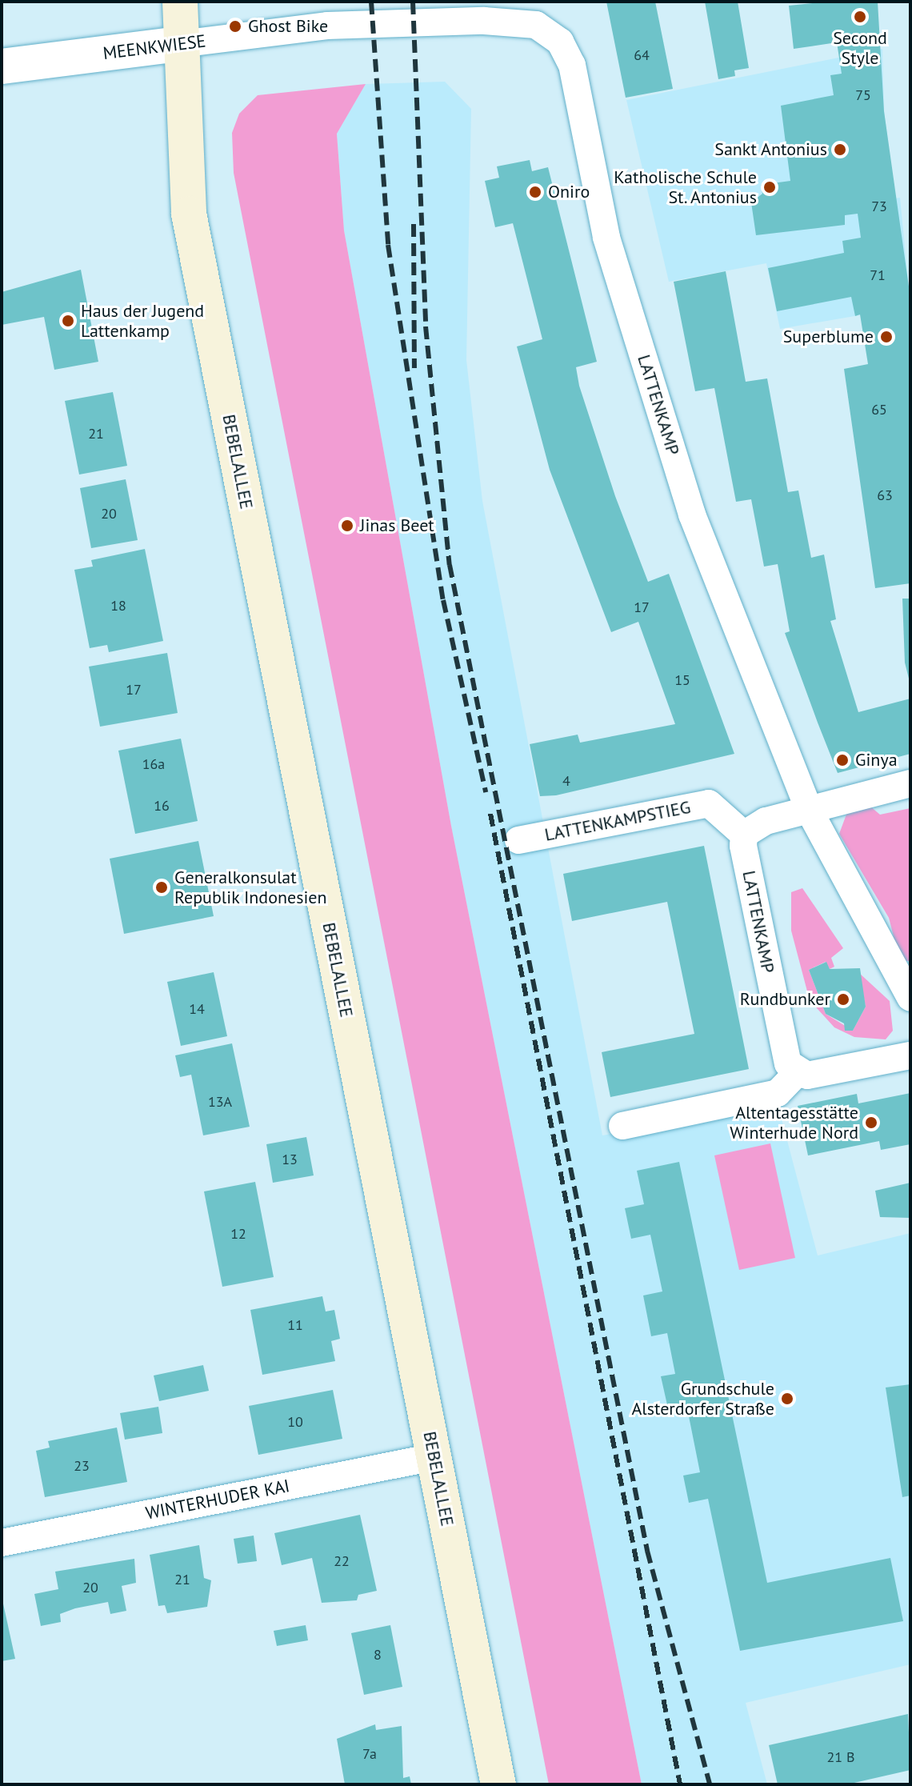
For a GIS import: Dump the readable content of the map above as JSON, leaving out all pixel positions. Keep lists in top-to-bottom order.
{
  "streets": {
    "main road": ["BEBELALLEE"],
    "street": [
      "MEENKWIESE",
      "LATTENKAMP",
      "LATTENKAMPSTIEG",
      "WINTERHUDER KAI"
    ]
  },
  "crossings": [
    ["MEENKWIESE", "LATTENKAMP"],
    ["MEENKWIESE", "BEBELALLEE"],
    ["LATTENKAMP", "LATTENKAMPSTIEG"],
    ["BEBELALLEE", "WINTERHUDER KAI"]
  ],
  "places": [
    "Second Style",
    "Ghost Bike",
    "Sankt Antonius",
    "Katholische Schule St. Antonius",
    "Oniro",
    "Haus der Jugend Lattenkamp",
    "Superblume",
    "Jinas Beet",
    "Ginya",
    "Generalkonsulat Republik Indonesien",
    "Rundbunker",
    "Altentagesstätte Winterhude Nord",
    "Grundschule Alsterdorfer Straße"
  ],
  "house_numbers": [
    "64",
    "75",
    "73",
    "71",
    "65",
    "21",
    "63",
    "20",
    "18",
    "17",
    "15",
    "17",
    "16a",
    "4",
    "16",
    "14",
    "13A",
    "13",
    "12",
    "11",
    "10",
    "23",
    "22",
    "21",
    "20",
    "8",
    "7a",
    "21 B"
  ]
}
